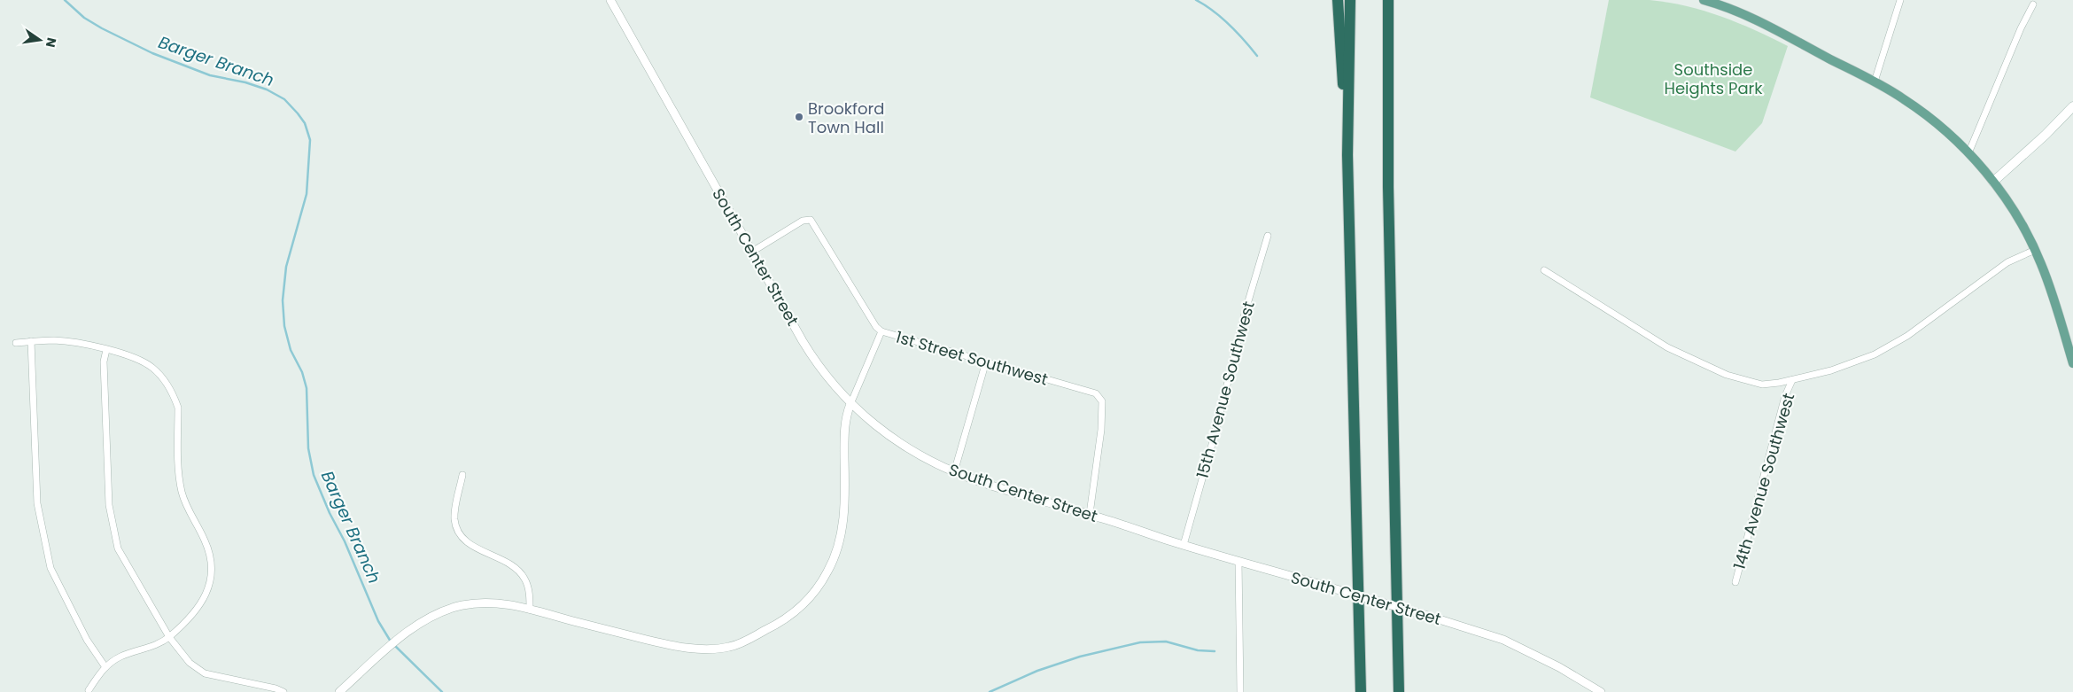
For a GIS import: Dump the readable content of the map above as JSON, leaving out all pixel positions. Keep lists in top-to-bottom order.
{
  "streets": {
    "street": [
      "South Center Street",
      "1st Street Southwest",
      "15th Avenue Southwest",
      "14th Avenue Southwest"
    ]
  },
  "crossings": [
    ["South Center Street", "1st Street Southwest"],
    ["South Center Street", "15th Avenue Southwest"]
  ],
  "water": ["Barger Branch"],
  "parks": ["Southside Heights Park"],
  "places": ["Brookford Town Hall"],
  "north": "right"
}
